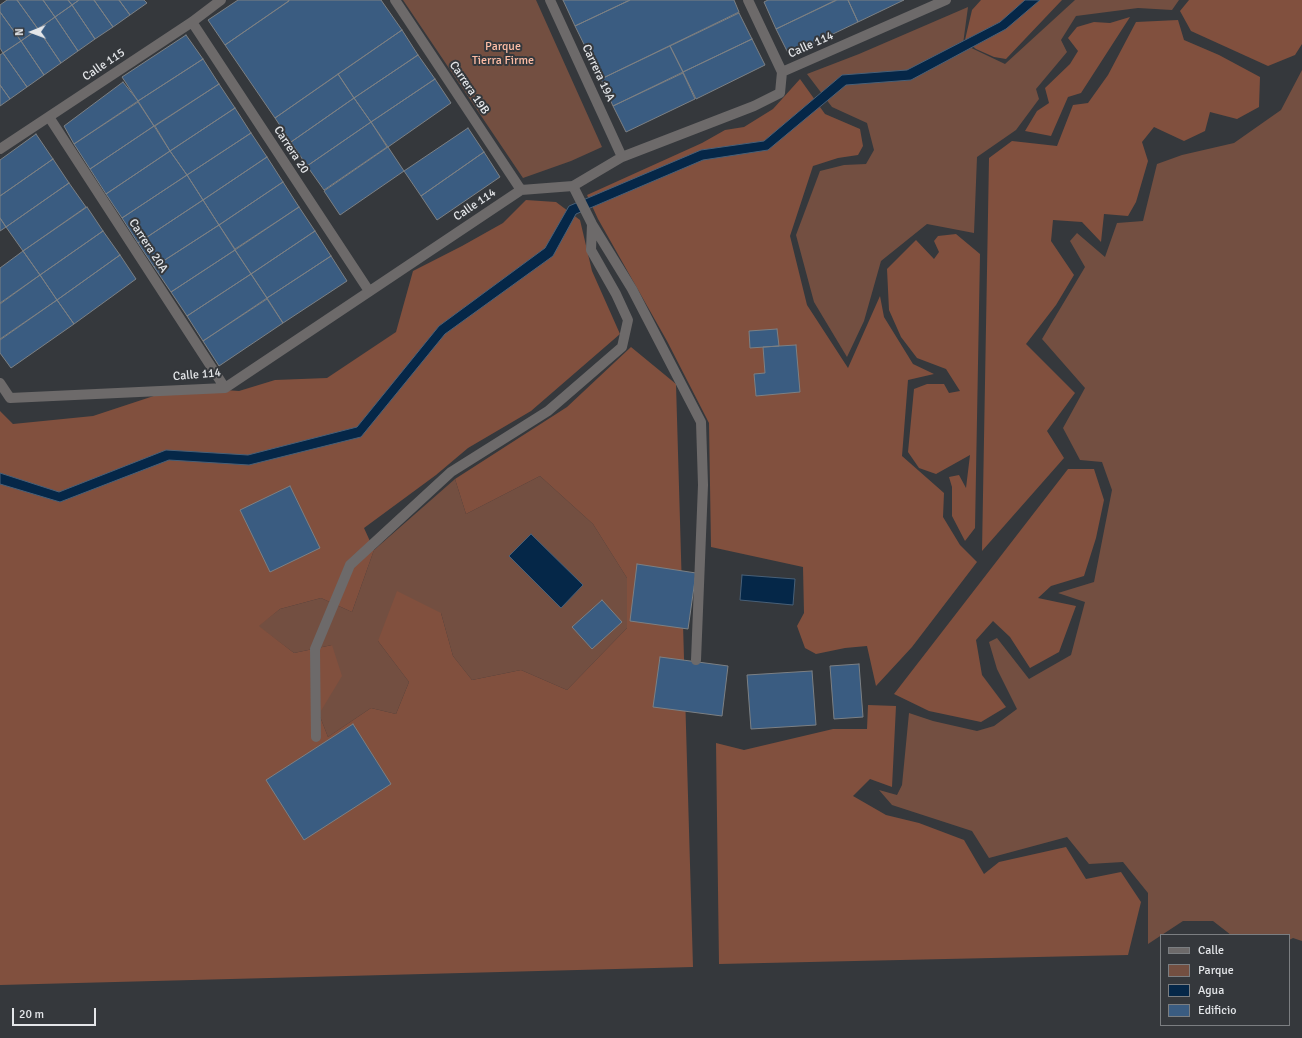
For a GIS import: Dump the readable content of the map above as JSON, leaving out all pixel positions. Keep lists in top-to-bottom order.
{
  "streets": {
    "street": [
      "Calle 114",
      "Calle 115",
      "Carrera 19A",
      "Carrera 19B",
      "Carrera 20",
      "Carrera 20A"
    ]
  },
  "crossings": [
    ["Calle 114", "Carrera 19A"],
    ["Calle 114", "Carrera 19B"],
    ["Calle 114", "Carrera 20"],
    ["Calle 114", "Carrera 20A"],
    ["Calle 115", "Carrera 20"],
    ["Calle 115", "Carrera 20A"]
  ],
  "parks": ["Parque Tierra Firme"],
  "legend": [
    "Calle",
    "Parque",
    "Agua",
    "Edificio"
  ],
  "scale_bar": "20 m",
  "north": "left"
}
